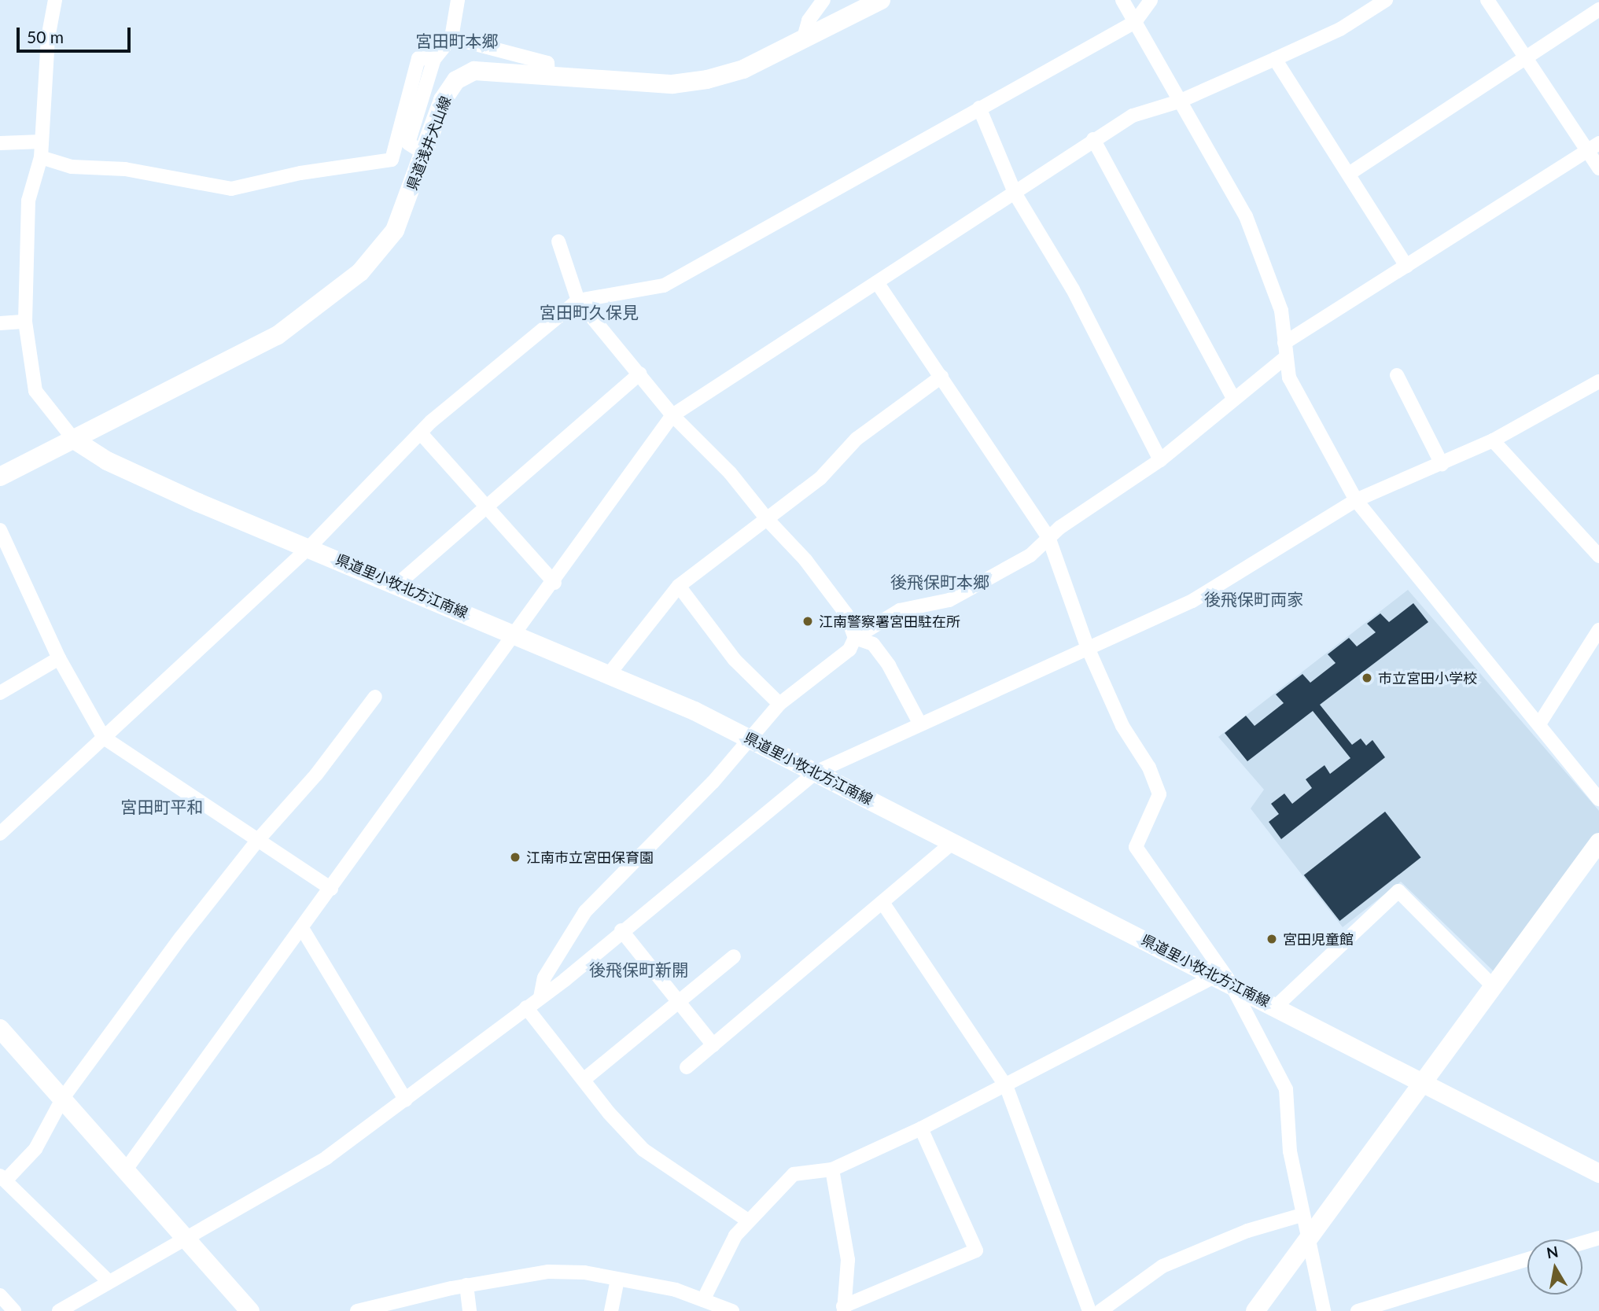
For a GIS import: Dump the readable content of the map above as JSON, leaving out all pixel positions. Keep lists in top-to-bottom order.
{
  "streets": {
    "main road": ["県道浅井犬山線", "県道里小牧北方江南線"]
  },
  "crossings": [
    ["県道浅井犬山線", "県道里小牧北方江南線"]
  ],
  "districts": [
    "宮田町本郷",
    "宮田町久保見",
    "後飛保町本郷",
    "後飛保町両家",
    "宮田町平和",
    "後飛保町新開"
  ],
  "places": [
    "江南警察署宮田駐在所",
    "市立宮田小学校",
    "江南市立宮田保育園",
    "宮田児童館"
  ],
  "scale_bar": "50 m",
  "north": "top"
}
